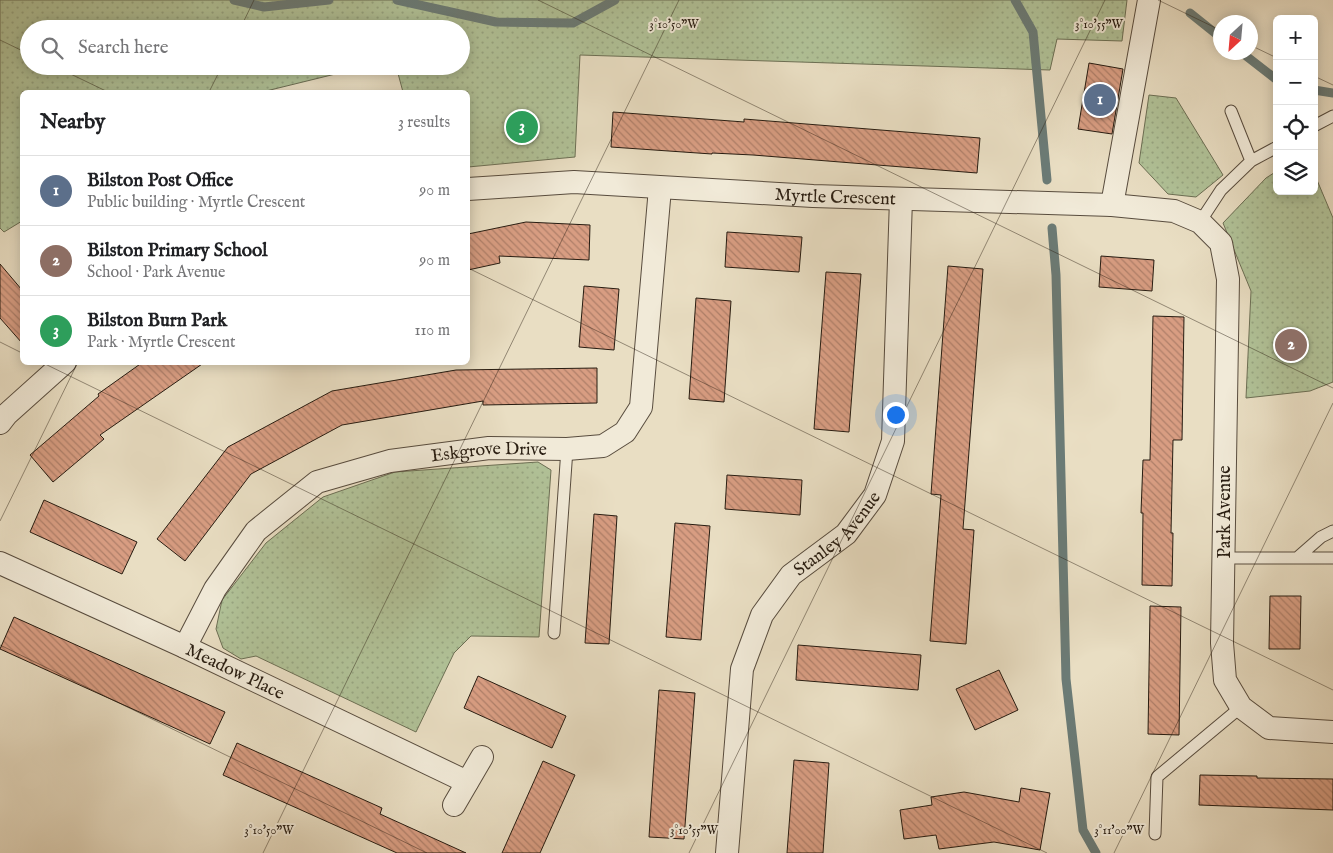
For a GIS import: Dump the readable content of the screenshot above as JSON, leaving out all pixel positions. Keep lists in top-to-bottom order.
{
  "streets": {
    "street": [
      "Myrtle Crescent",
      "Eskgrove Drive",
      "Park Avenue",
      "Stanley Avenue",
      "Meadow Place"
    ]
  },
  "crossings": [
    ["Myrtle Crescent", "Eskgrove Drive"],
    ["Myrtle Crescent", "Park Avenue"],
    ["Myrtle Crescent", "Stanley Avenue"],
    ["Eskgrove Drive", "Meadow Place"]
  ],
  "north": "bottom left",
  "page": {
    "map_buttons": ["+", "−"],
    "search": "Search here",
    "pins": ["1", "3", "2"],
    "heading": ["Nearby", "3 results"],
    "list": [
      {
        "mark": "1",
        "name": "Bilston Post Office",
        "note": "Public building · Myrtle Crescent",
        "value": "90 m"
      },
      {
        "mark": "2",
        "name": "Bilston Primary School",
        "note": "School · Park Avenue",
        "value": "90 m"
      },
      {
        "mark": "3",
        "name": "Bilston Burn Park",
        "note": "Park · Myrtle Crescent",
        "value": "110 m"
      }
    ]
  },
  "coordinates": ["3°10'50\"W", "3°10'55\"W", "3°11'00\"W"]
}
